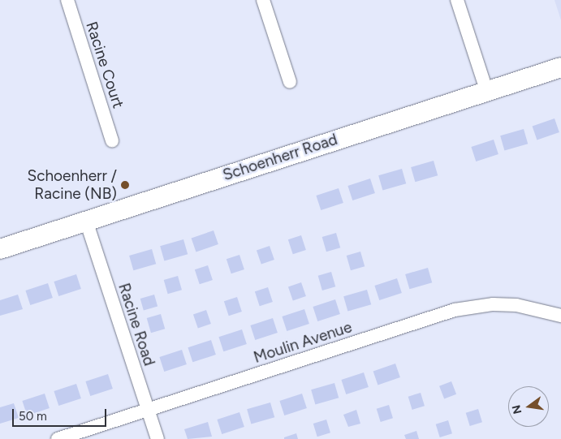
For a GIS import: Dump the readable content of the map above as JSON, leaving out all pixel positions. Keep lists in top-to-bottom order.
{
  "streets": {
    "main road": ["Schoenherr Road"],
    "street": ["Racine Court", "Racine Road", "Moulin Avenue"]
  },
  "crossings": [
    ["Schoenherr Road", "Racine Road"],
    ["Racine Road", "Moulin Avenue"]
  ],
  "places": ["Schoenherr / Racine (NB)"],
  "scale_bar": "50 m",
  "north": "left"
}
